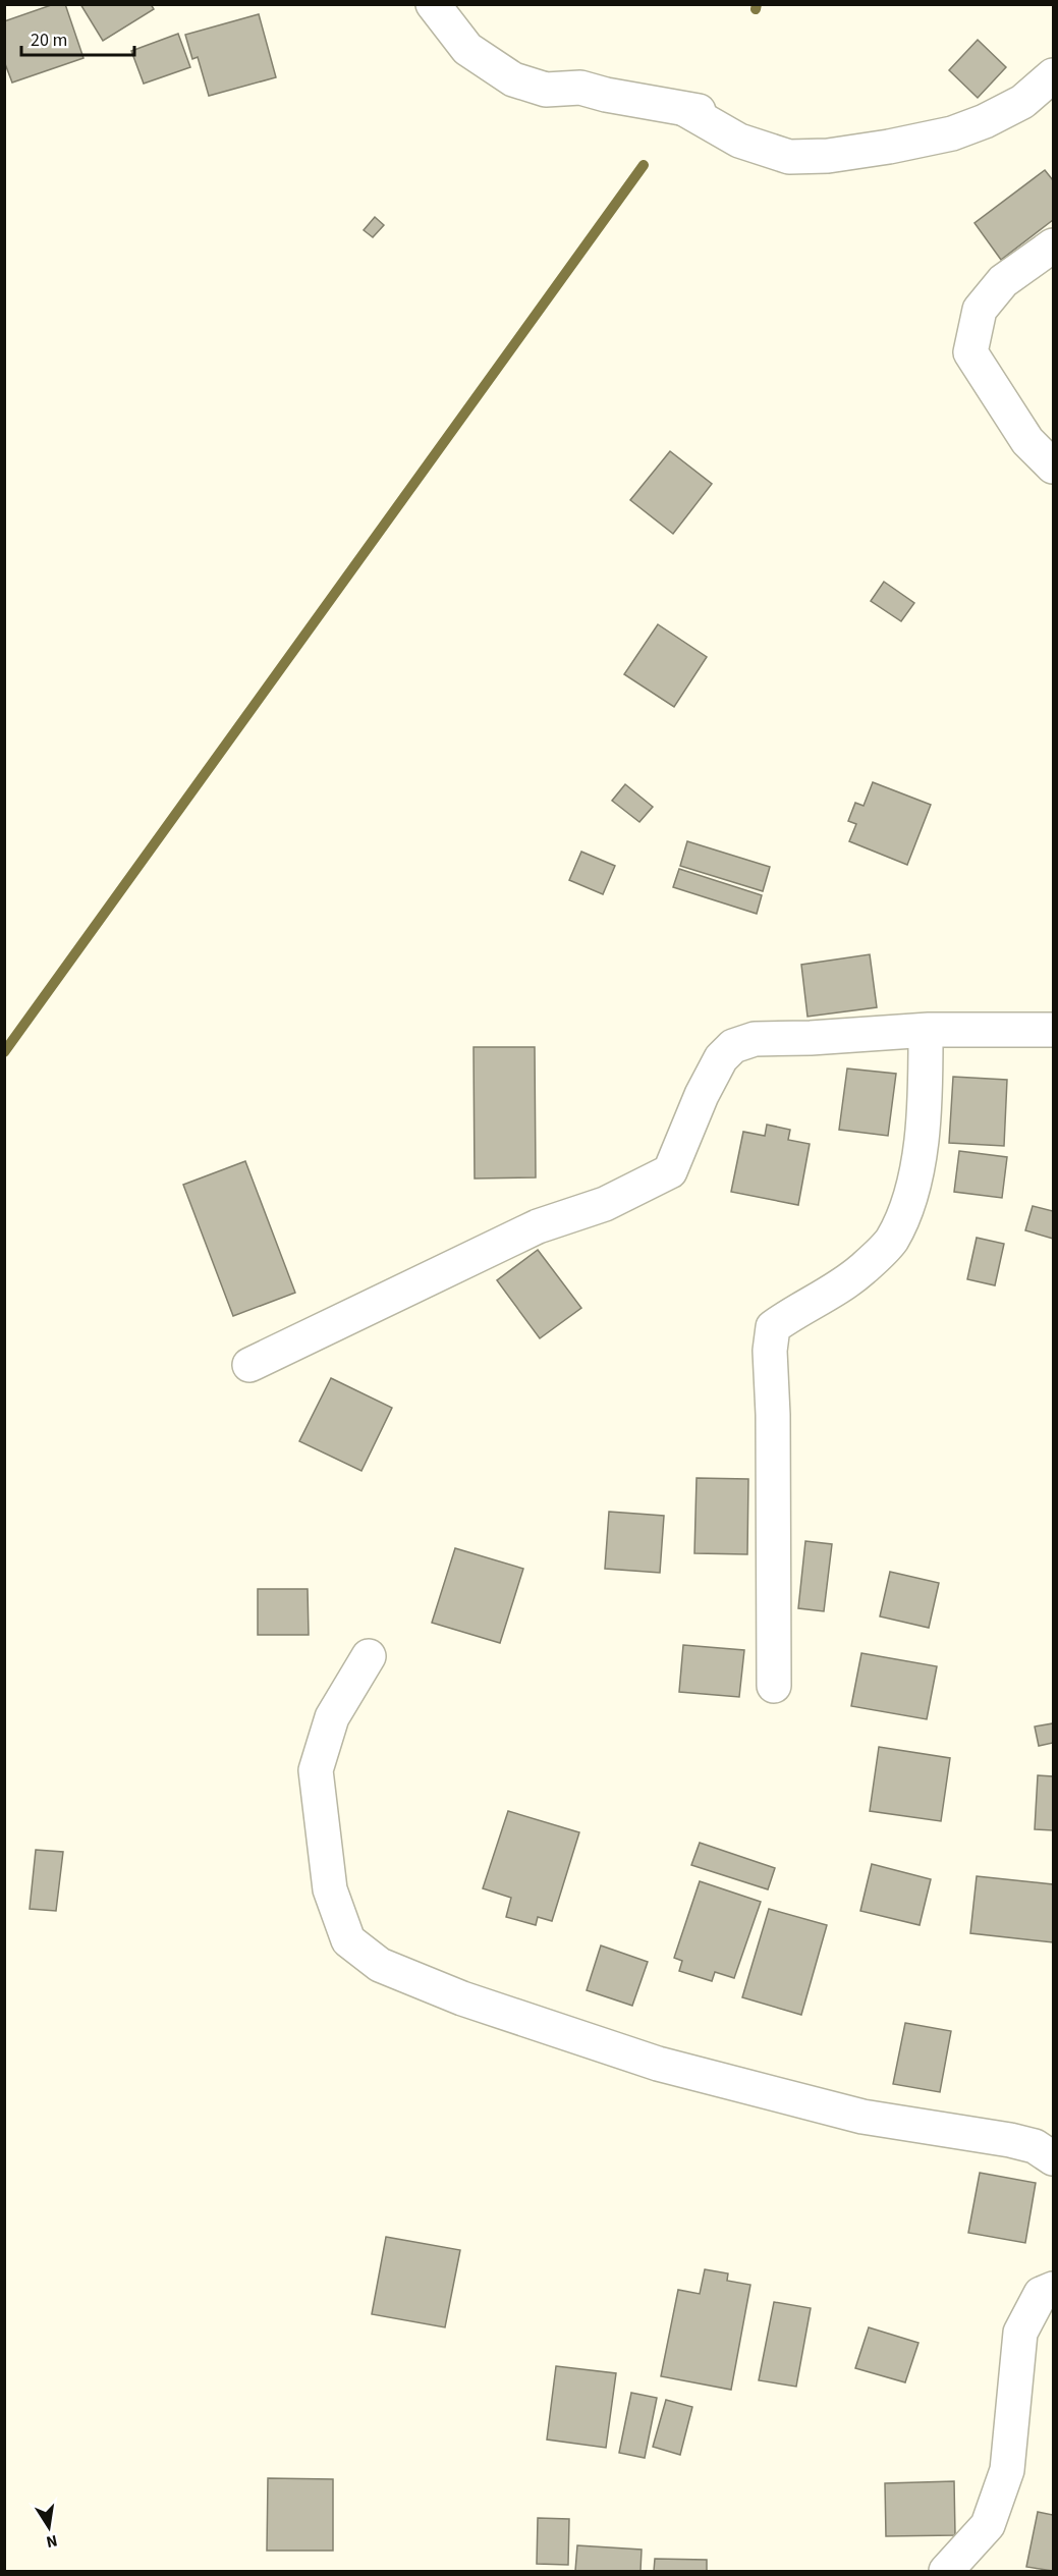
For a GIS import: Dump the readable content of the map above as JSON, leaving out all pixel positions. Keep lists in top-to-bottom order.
{
  "scale_bar": "20 m",
  "north": "bottom"
}
